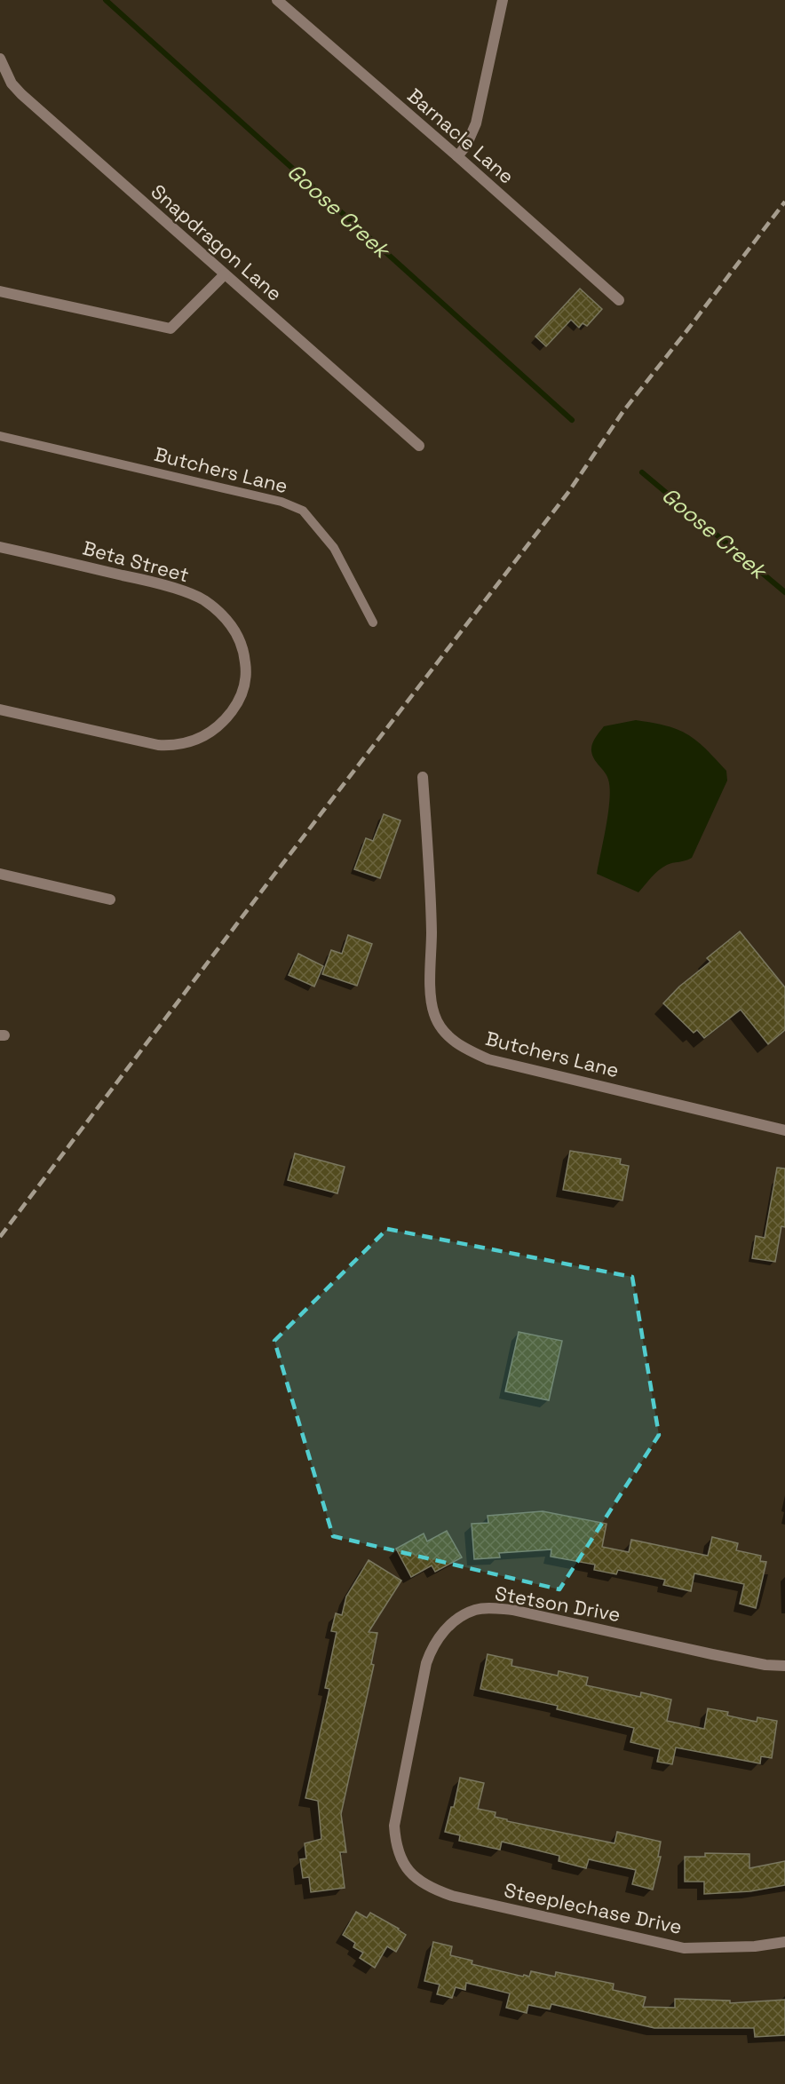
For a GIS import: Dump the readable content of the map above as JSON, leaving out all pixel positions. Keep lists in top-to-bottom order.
{
  "streets": {
    "street": [
      "Barnacle Lane",
      "Snapdragon Lane",
      "Butchers Lane",
      "Beta Street",
      "Stetson Drive",
      "Steeplechase Drive"
    ]
  },
  "crossings": [
    ["Stetson Drive", "Steeplechase Drive"]
  ],
  "water": ["Goose Creek"]
}
